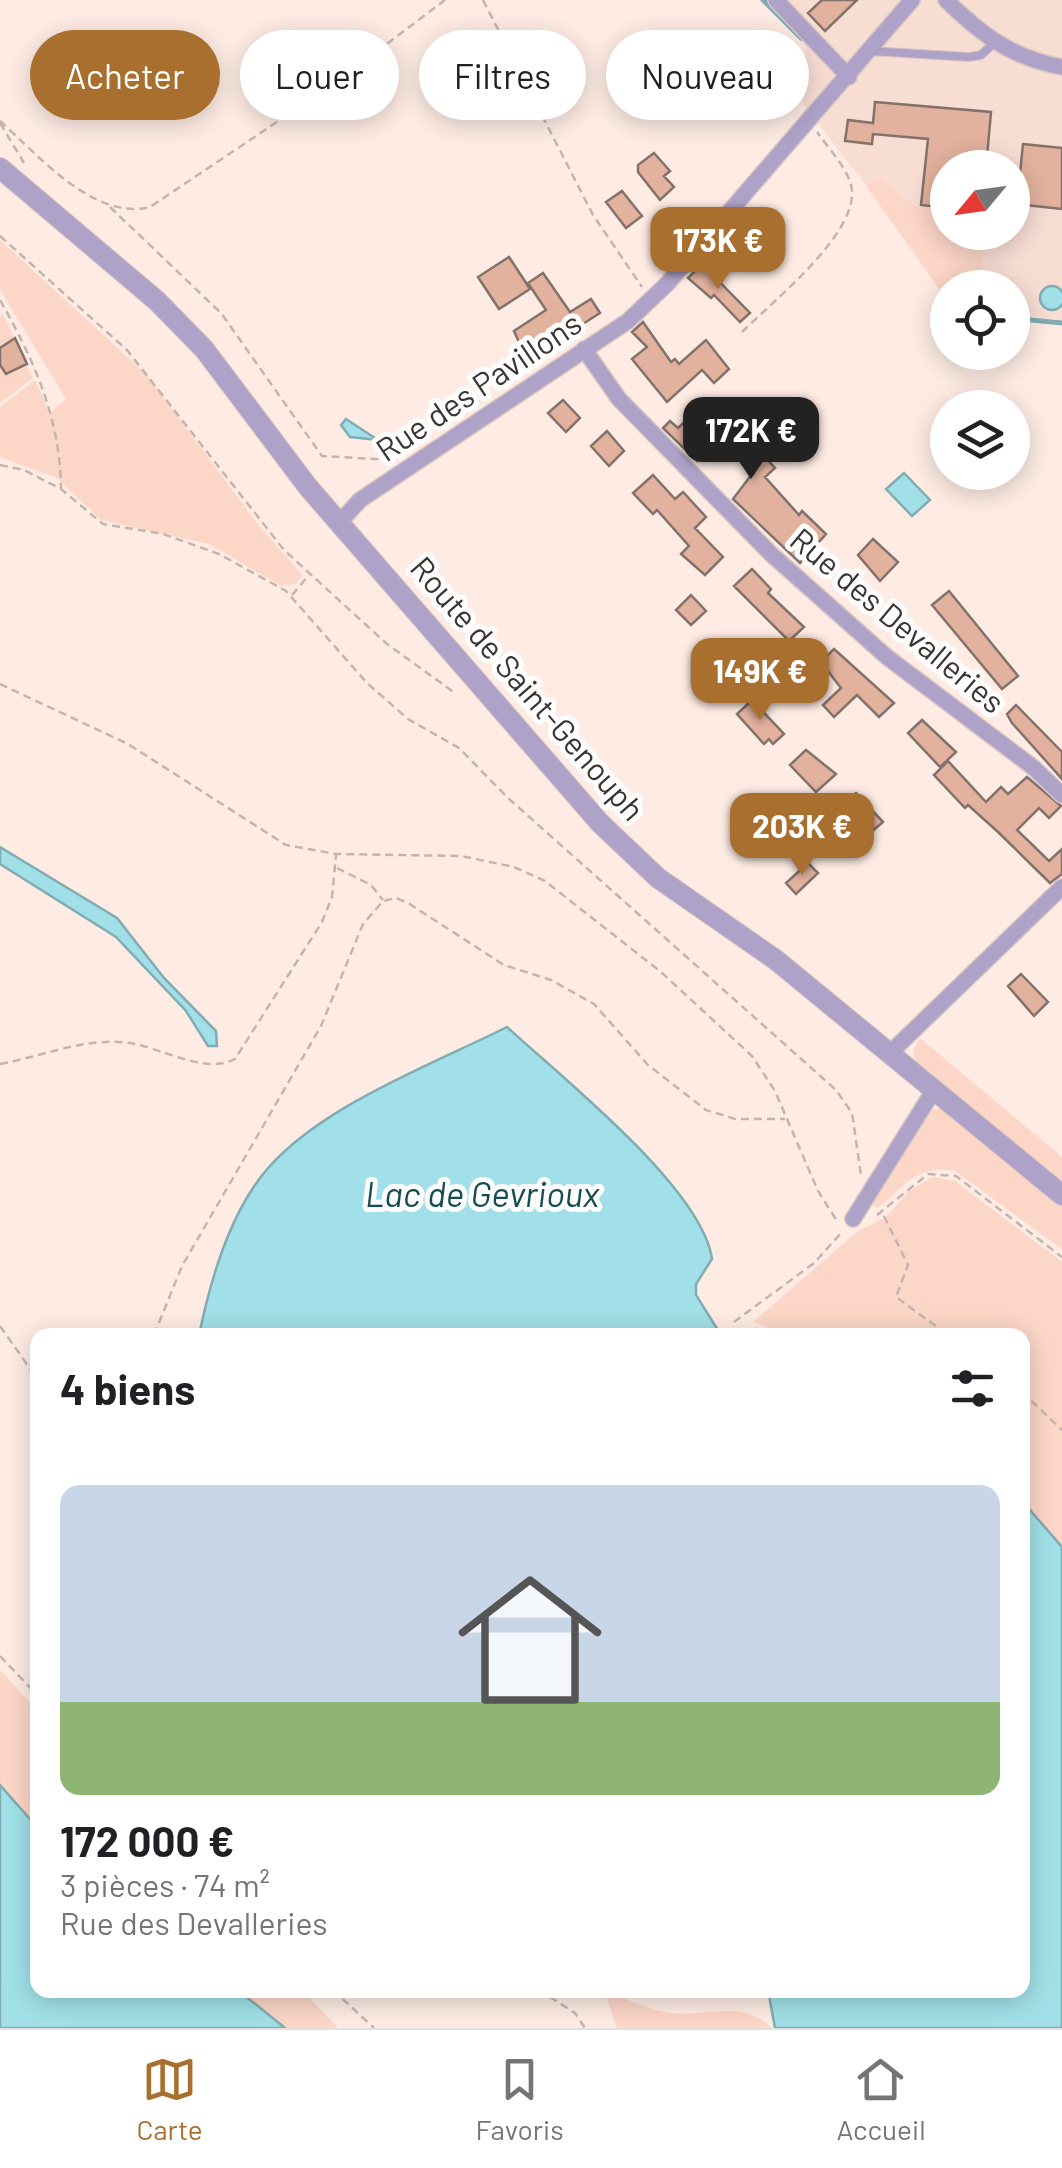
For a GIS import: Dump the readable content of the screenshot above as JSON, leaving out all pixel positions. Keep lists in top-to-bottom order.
{
  "streets": {
    "street": ["Rue des Pavillons", "Rue des Devalleries", "Route de Saint-Genouph"]
  },
  "crossings": [
    ["Rue des Pavillons", "Rue des Devalleries"],
    ["Rue des Pavillons", "Route de Saint-Genouph"]
  ],
  "water": ["Lac de Gevrioux"],
  "north": "bottom left",
  "page": {
    "chip": [
      "Acheter",
      "Louer",
      "Filtres",
      "Nouveau"
    ],
    "price": [
      "173K €",
      "172K €",
      "149K €",
      "203K €"
    ],
    "heading": "4 biens",
    "list": [
      {
        "name": "172 000 €",
        "note": "3 pièces · 74 m² · Rue des Devalleries"
      }
    ],
    "tabs": ["Carte", "Favoris", "Accueil"]
  }
}
